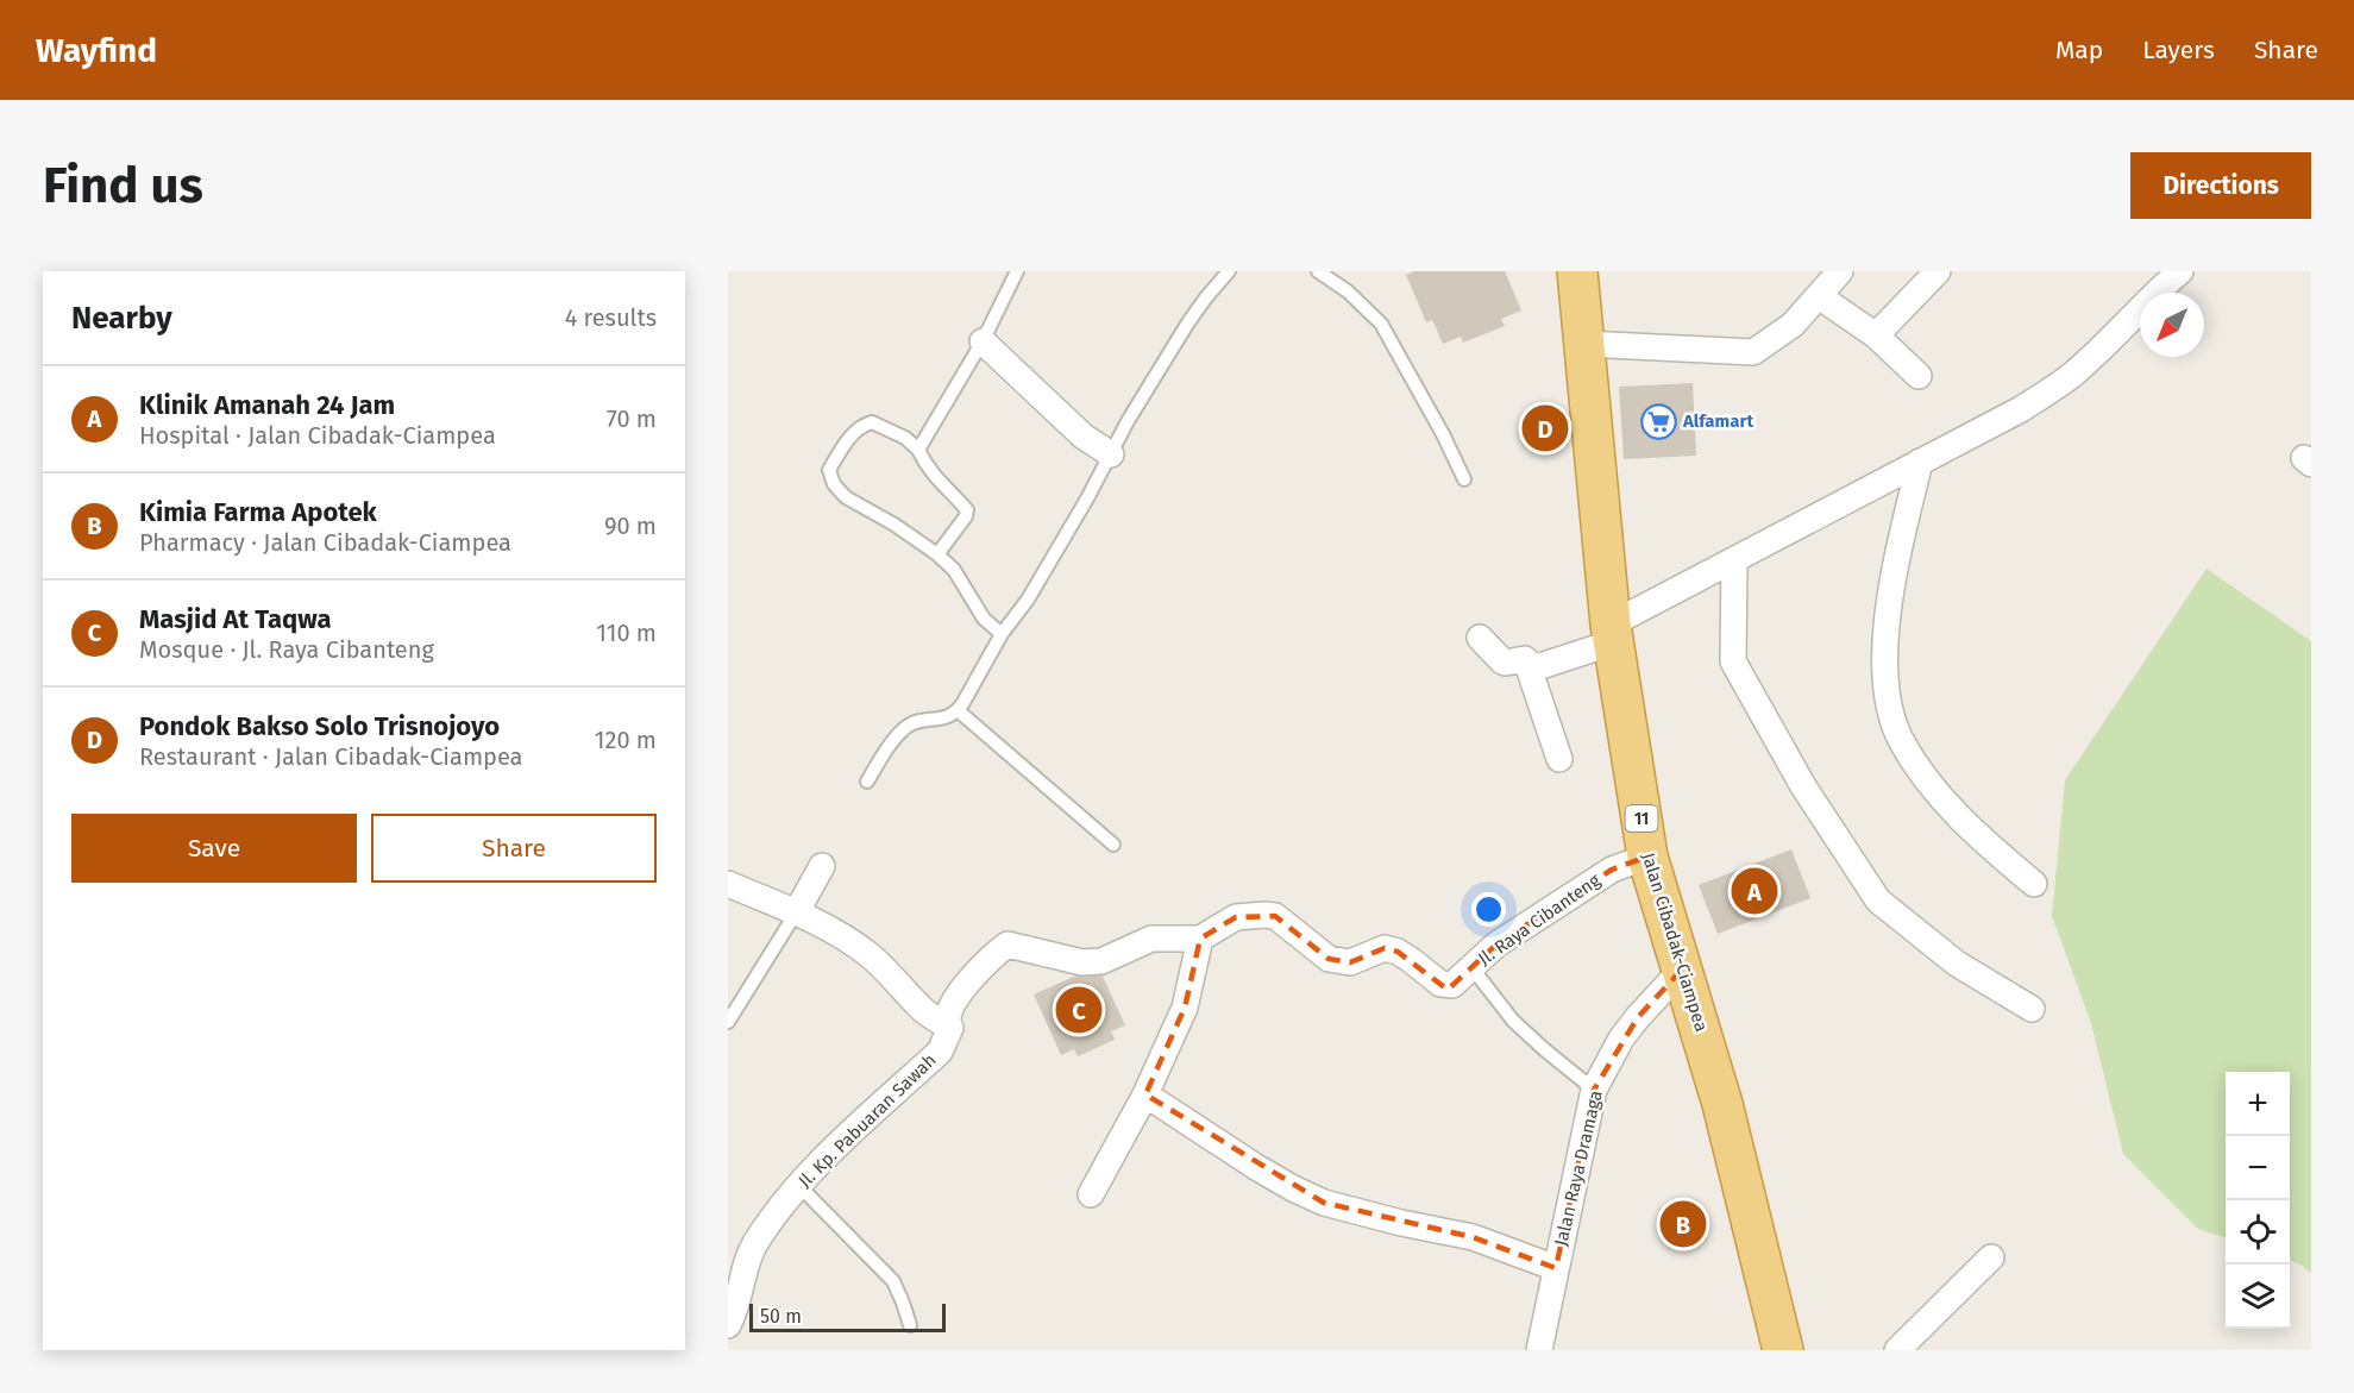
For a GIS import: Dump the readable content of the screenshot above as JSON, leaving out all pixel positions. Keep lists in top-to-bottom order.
{
  "streets": {
    "highway": ["11", "Jalan Cibadak-Ciampea"],
    "street": ["Jl. Raya Cibanteng", "Jl. Kp. Pabuaran Sawah", "Jalan Raya Dramaga"]
  },
  "crossings": [
    ["Jl. Raya Cibanteng", "Jalan Cibadak-Ciampea"],
    ["Jalan Cibadak-Ciampea", "Jalan Raya Dramaga"]
  ],
  "places": {
    "supermarket": ["Alfamart"]
  },
  "scale_bar": "50 m",
  "north": "bottom left",
  "page": {
    "header": "Wayfind",
    "nav": ["Map", "Layers", "Share"],
    "buttons": [
      "Directions",
      ["Save", "Share"]
    ],
    "title": "Find us",
    "heading": ["Nearby", "4 results"],
    "list": [
      {
        "mark": "A",
        "name": "Klinik Amanah 24 Jam",
        "note": "Hospital · Jalan Cibadak-Ciampea",
        "value": "70 m"
      },
      {
        "mark": "B",
        "name": "Kimia Farma Apotek",
        "note": "Pharmacy · Jalan Cibadak-Ciampea",
        "value": "90 m"
      },
      {
        "mark": "C",
        "name": "Masjid At Taqwa",
        "note": "Mosque · Jl. Raya Cibanteng",
        "value": "110 m"
      },
      {
        "mark": "D",
        "name": "Pondok Bakso Solo Trisnojoyo",
        "note": "Restaurant · Jalan Cibadak-Ciampea",
        "value": "120 m"
      }
    ],
    "pins": [
      "D",
      "A",
      "C",
      "B"
    ],
    "map_buttons": ["+", "−"],
    "scale": "50 m"
  }
}
